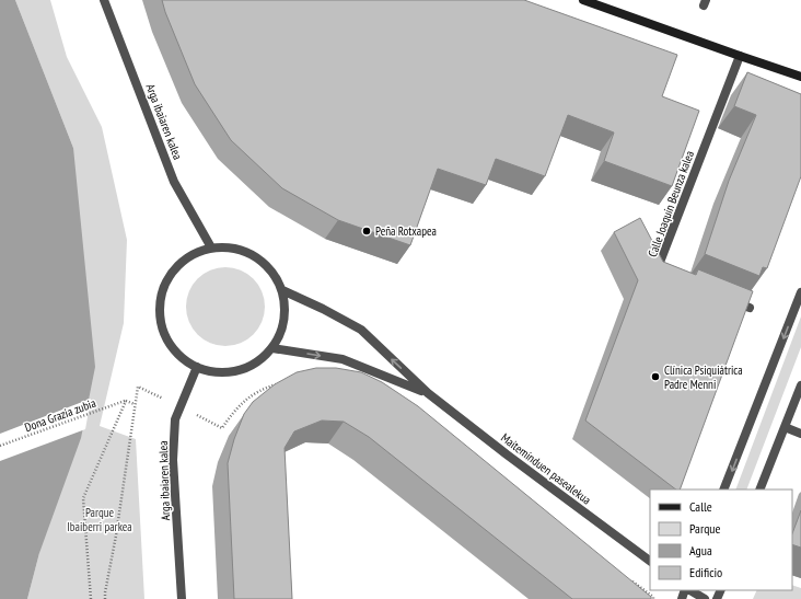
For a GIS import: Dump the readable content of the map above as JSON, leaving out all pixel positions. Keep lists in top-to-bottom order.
{
  "streets": {
    "street": ["Arga ibaiaren kalea", "Calle Joaquín Beunza kalea", "Maiteminduen pasealekua"],
    "path": ["Dona Grazia zubia"]
  },
  "crossings": [
    ["Arga ibaiaren kalea", "Maiteminduen pasealekua"]
  ],
  "parks": ["Parque Ibaiberri parkea"],
  "places": ["Peña Rotxapea", "Clínica Psiquiátrica Padre Menni"],
  "legend": [
    "Calle",
    "Parque",
    "Agua",
    "Edificio"
  ]
}
